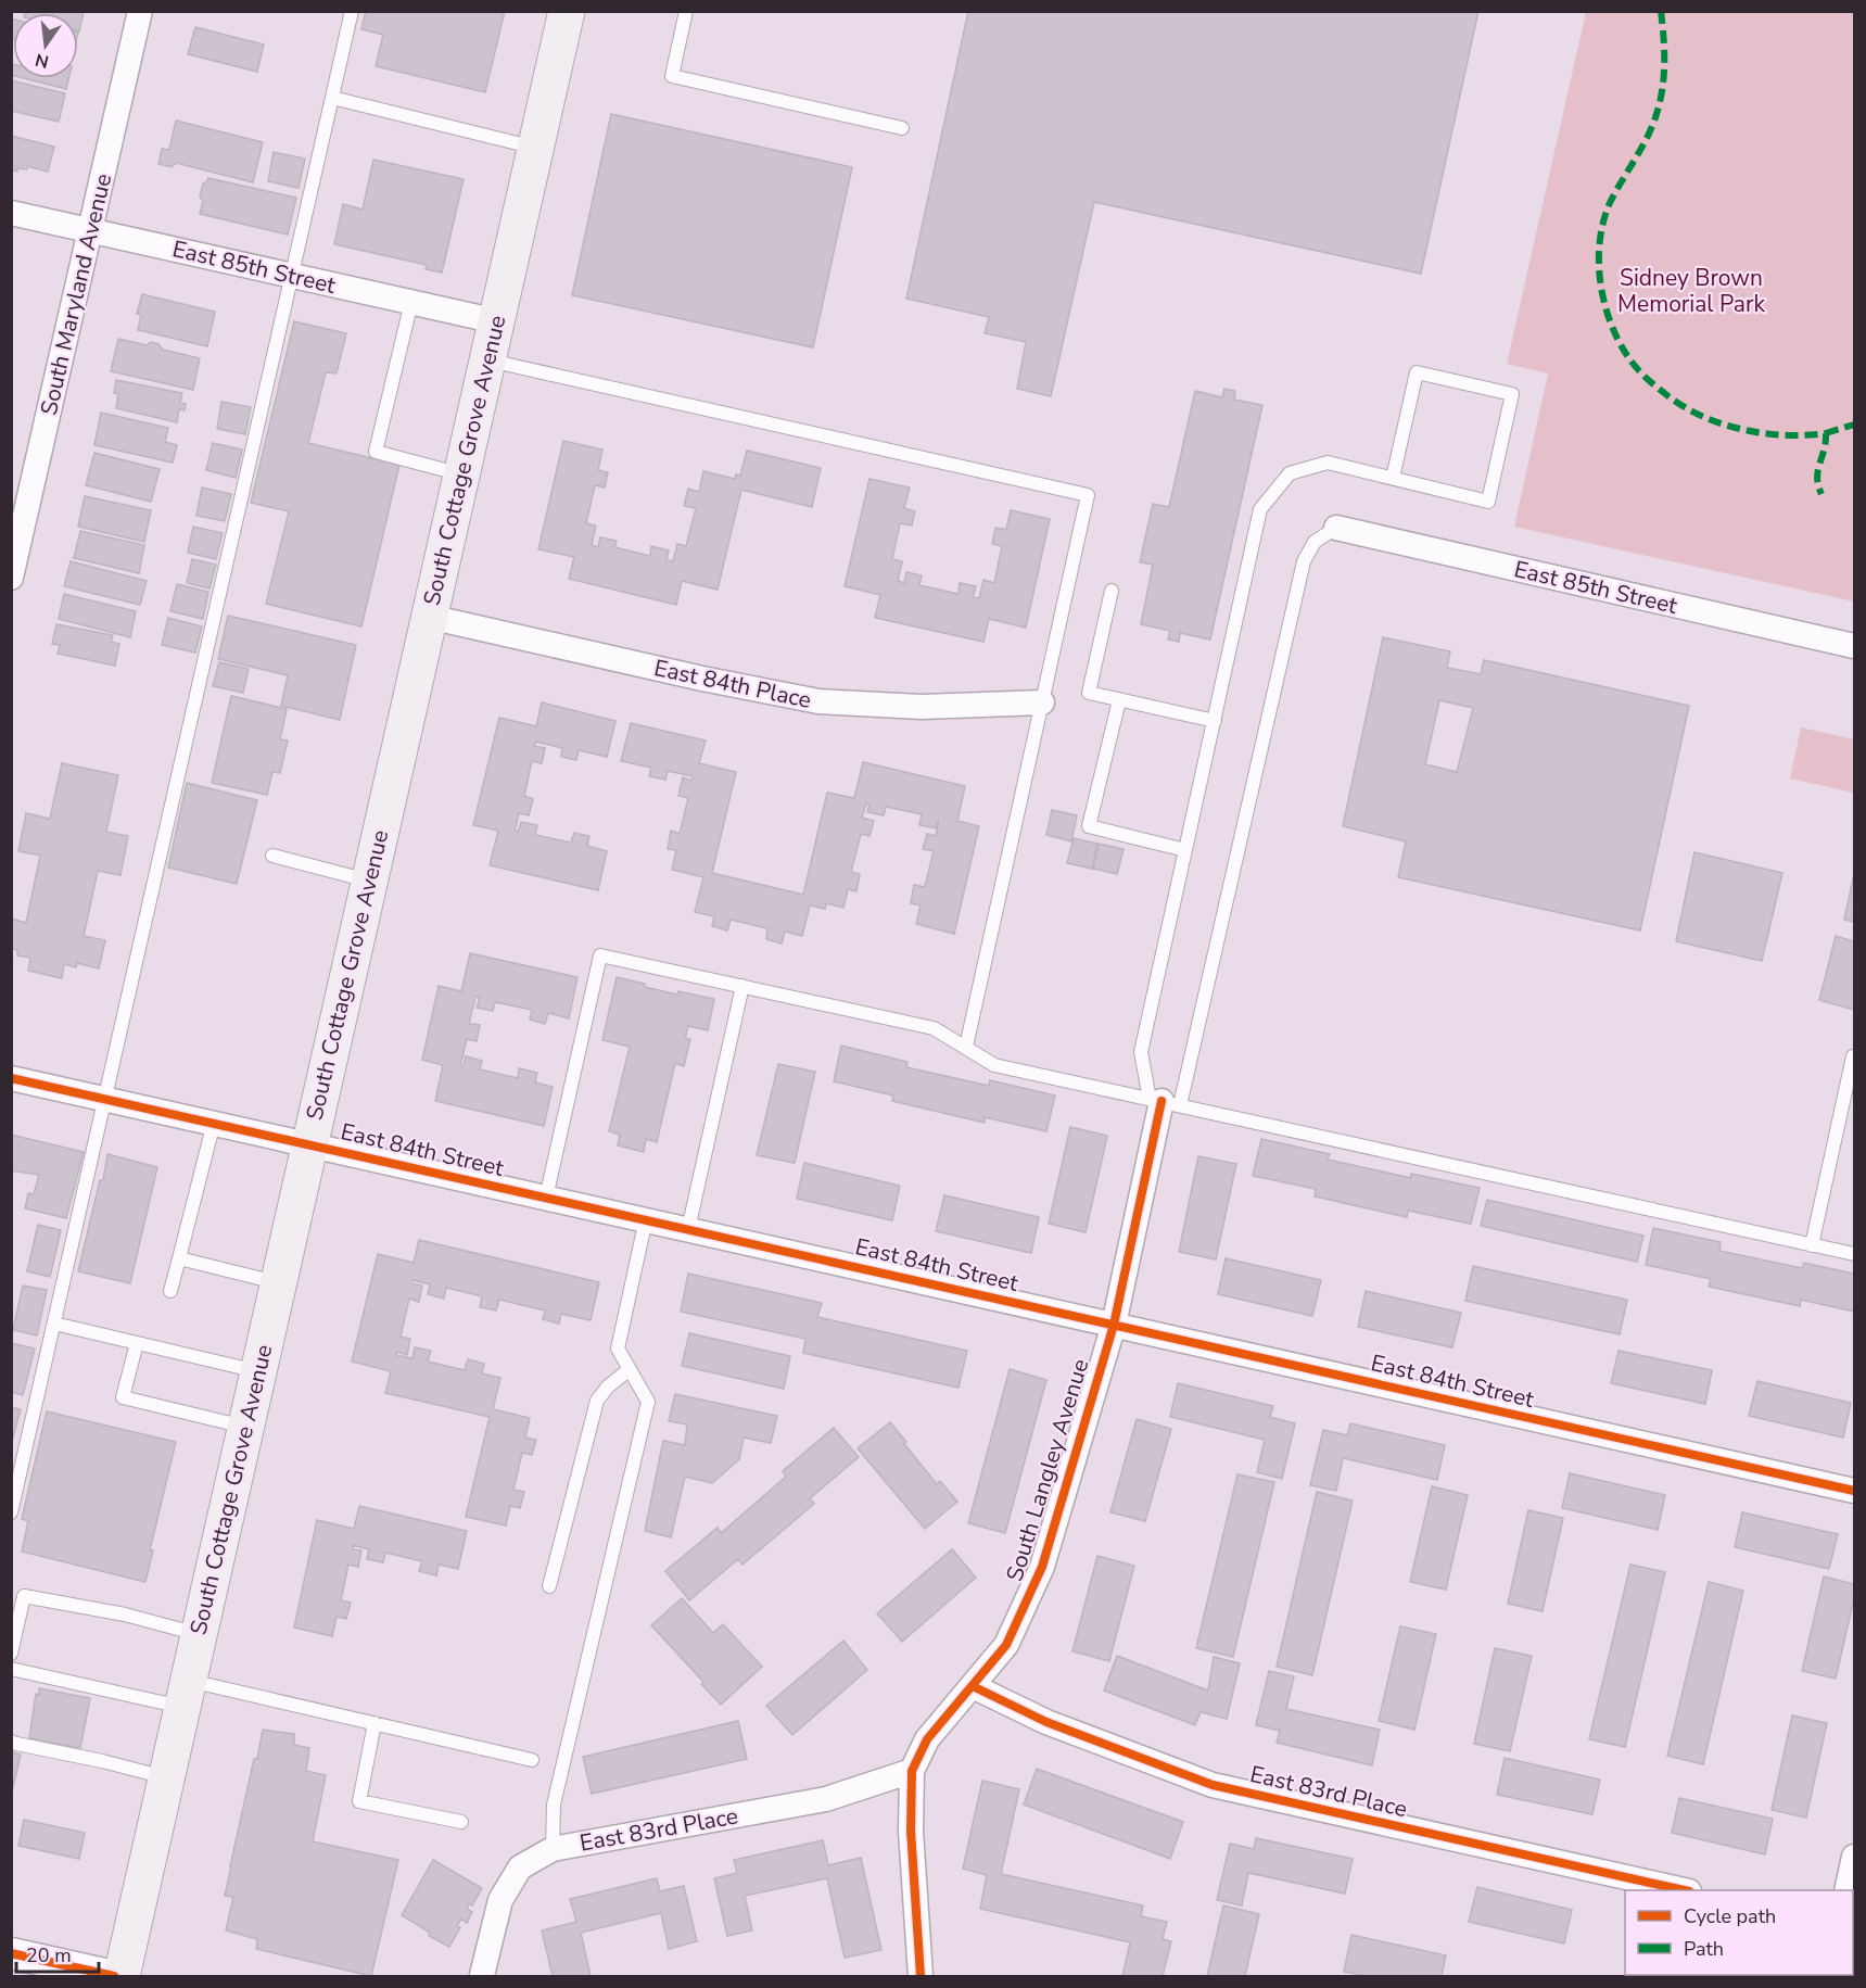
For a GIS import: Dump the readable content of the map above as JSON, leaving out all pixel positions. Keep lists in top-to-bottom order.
{
  "streets": {
    "main road": ["South Cottage Grove Avenue"],
    "street": [
      "East 85th Street",
      "South Maryland Avenue",
      "East 84th Place",
      "East 84th Street",
      "South Langley Avenue",
      "East 83rd Place"
    ]
  },
  "crossings": [
    ["East 85th Street", "South Maryland Avenue"],
    ["East 85th Street", "South Cottage Grove Avenue"],
    ["South Cottage Grove Avenue", "East 84th Place"],
    ["South Cottage Grove Avenue", "East 84th Street"],
    ["East 84th Street", "South Langley Avenue"],
    ["South Langley Avenue", "East 83rd Place"]
  ],
  "parks": ["Sidney Brown Memorial Park"],
  "legend": ["Cycle path", "Path"],
  "scale_bar": "20 m",
  "north": "bottom"
}
